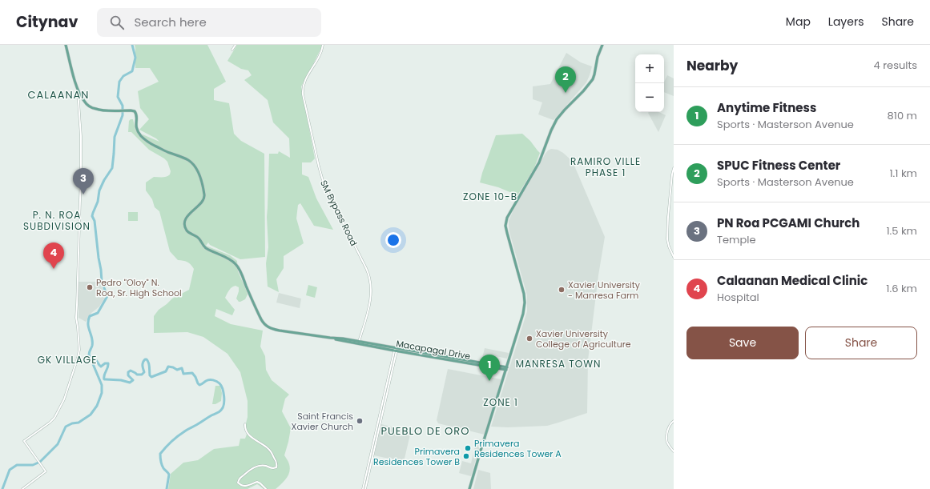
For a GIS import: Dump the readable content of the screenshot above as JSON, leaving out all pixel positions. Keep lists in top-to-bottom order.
{
  "streets": {
    "main road": ["Macapagal Drive"],
    "street": ["SM Bypass Road"]
  },
  "crossings": [
    ["SM Bypass Road", "Macapagal Drive"]
  ],
  "districts": [
    "CALAANAN",
    "RAMIRO VILLE PHASE 1",
    "ZONE 10-B",
    "P. N. ROA SUBDIVISION",
    "GK VILLAGE",
    "MANRESA TOWN",
    "ZONE 1",
    "PUEBLO DE ORO"
  ],
  "places": [
    "Pedro \"Oloy\" N. Roa, Sr. High School",
    "Xavier University - Manresa Farm",
    "Xavier University College of Agriculture",
    "Saint Francis Xavier Church",
    "Primavera Residences Tower A",
    "Primavera Residences Tower B"
  ],
  "page": {
    "header": "Citynav",
    "search": "Search here",
    "nav": ["Map", "Layers", "Share"],
    "heading": ["Nearby", "4 results"],
    "map_buttons": ["+", "−"],
    "pins": [
      "2",
      "3",
      "4",
      "1"
    ],
    "list": [
      {
        "mark": "1",
        "name": "Anytime Fitness",
        "note": "Sports · Masterson Avenue",
        "value": "810 m"
      },
      {
        "mark": "2",
        "name": "SPUC Fitness Center",
        "note": "Sports · Masterson Avenue",
        "value": "1.1 km"
      },
      {
        "mark": "3",
        "name": "PN Roa PCGAMI Church",
        "note": "Temple",
        "value": "1.5 km"
      },
      {
        "mark": "4",
        "name": "Calaanan Medical Clinic",
        "note": "Hospital",
        "value": "1.6 km"
      }
    ],
    "buttons": ["Save", "Share"]
  }
}
